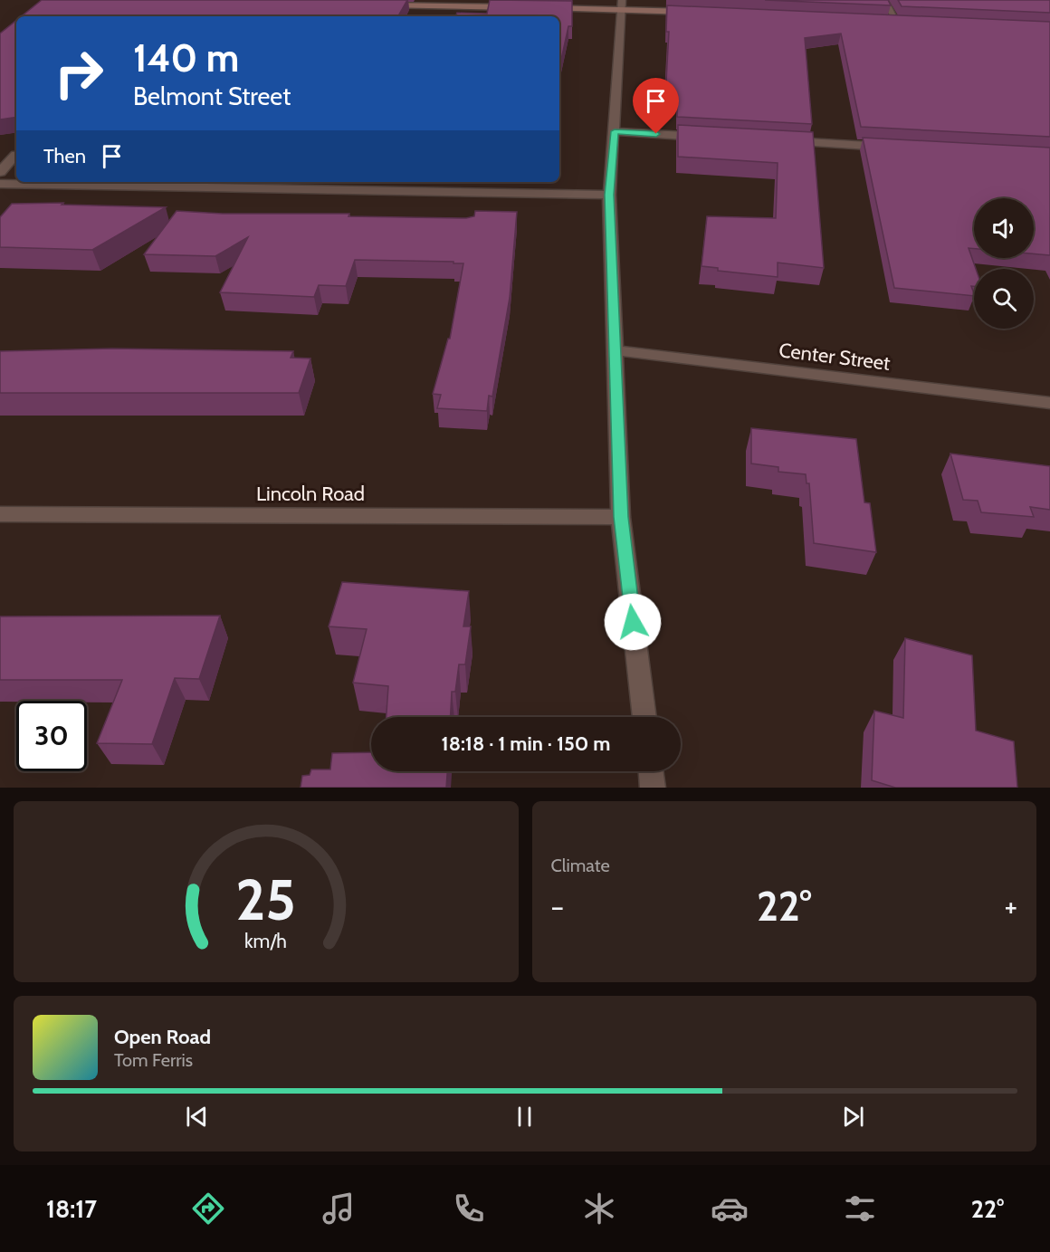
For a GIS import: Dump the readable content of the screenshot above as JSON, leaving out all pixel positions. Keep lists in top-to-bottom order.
{
  "streets": {
    "street": ["Center Street", "Lincoln Road"]
  },
  "page": {
    "turn": ["140 m", "Belmont Street"],
    "then": "Then",
    "limit": "30",
    "trip": "18:18 · 1 min · 150 m",
    "tile": "Climate",
    "heat": ["−", "22°", "+"],
    "song": ["Open Road", "Tom Ferris"],
    "tabs": ["18:17", "22°"],
    "gauge": ["25", "km/h"]
  }
}
